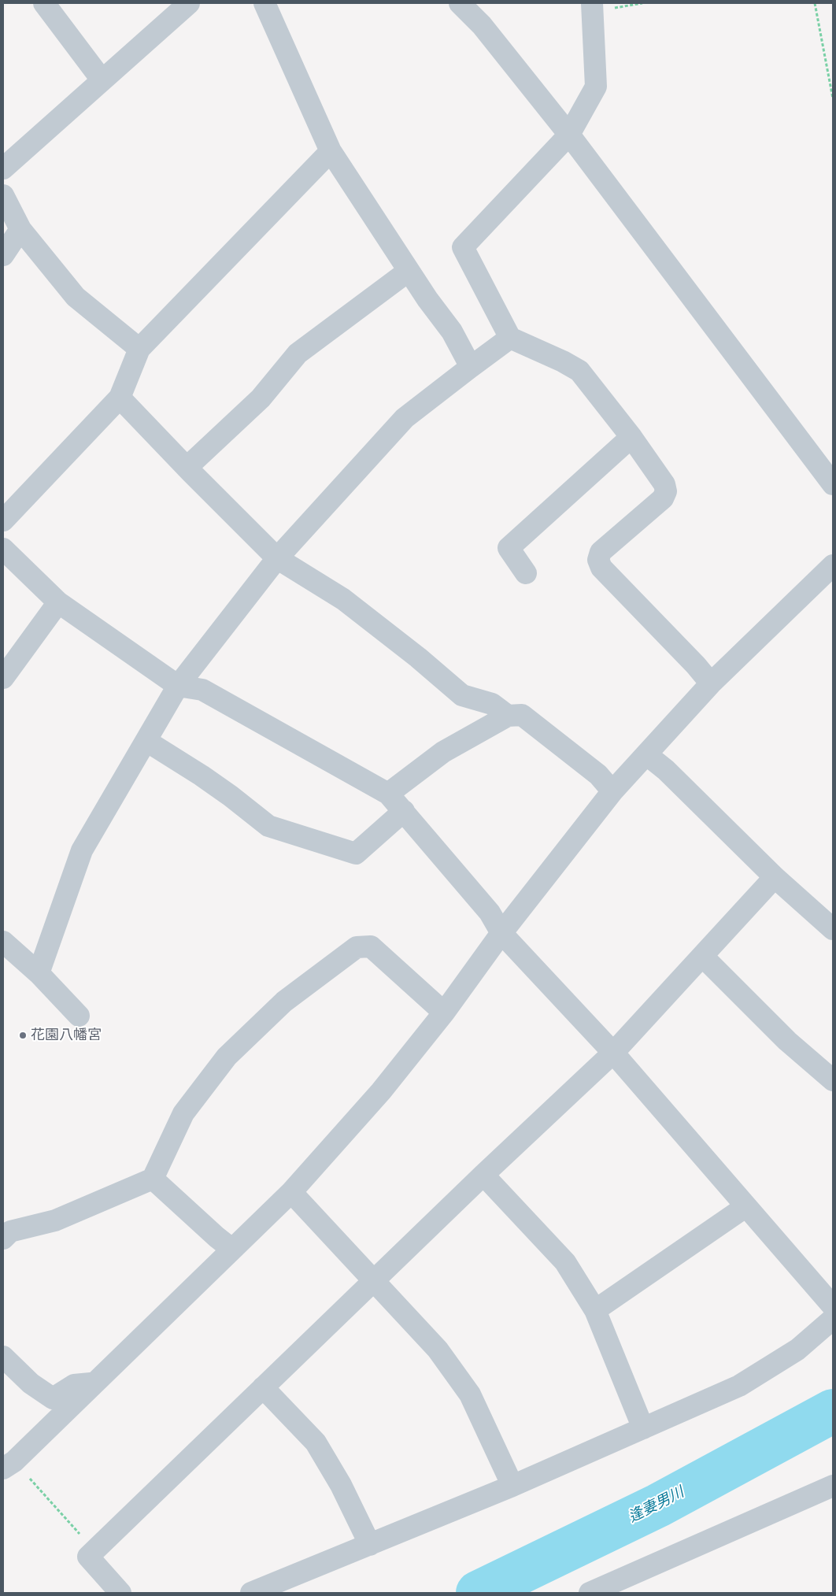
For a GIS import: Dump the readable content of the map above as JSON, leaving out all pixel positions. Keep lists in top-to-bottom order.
{
  "water": ["逢妻男川"],
  "places": ["花園八幡宮"]
}
